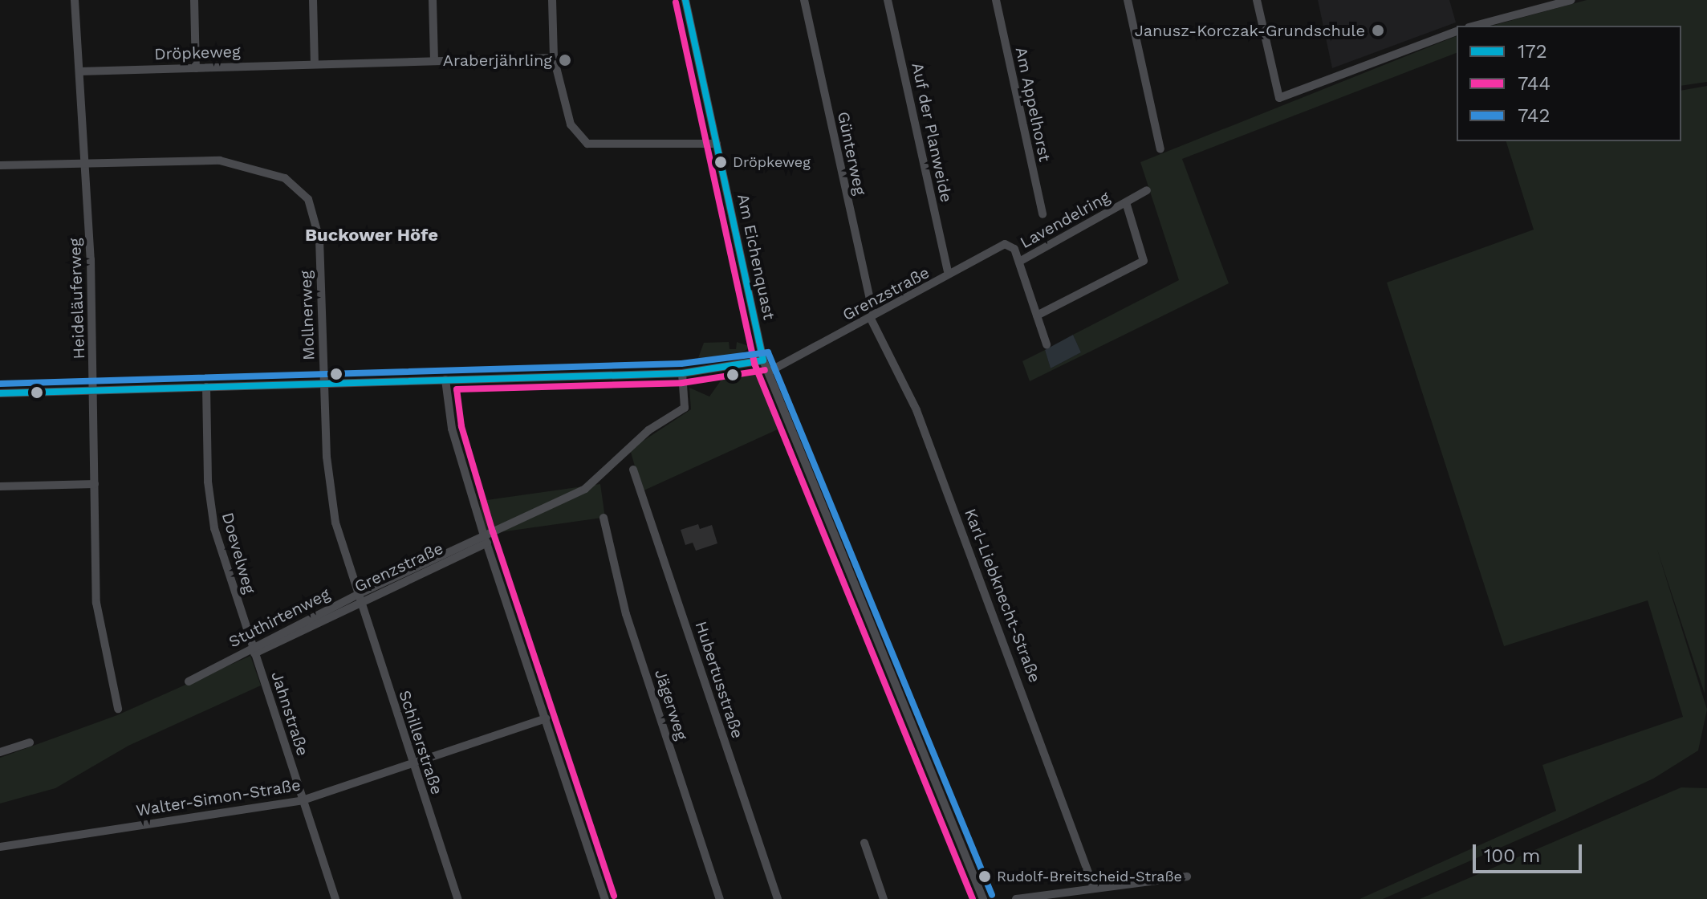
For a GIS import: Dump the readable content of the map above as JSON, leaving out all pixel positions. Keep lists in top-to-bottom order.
{
  "streets": {
    "street": [
      "Dröpkeweg",
      "Am Appelhorst",
      "Auf der Planweide",
      "Günterweg",
      "Lavendelring",
      "Am Eichenquast",
      "Grenzstraße",
      "Heideläuferweg",
      "Mollnerweg",
      "Doevelweg",
      "Karl-Liebknecht-Straße",
      "Stuthirtenweg",
      "Hubertusstraße",
      "Jägerweg",
      "Jahnstraße",
      "Schillerstraße",
      "Walter-Simon-Straße"
    ]
  },
  "crossings": [
    ["Dröpkeweg", "Heideläuferweg"],
    ["Günterweg", "Grenzstraße"],
    ["Günterweg", "Karl-Liebknecht-Straße"],
    ["Lavendelring", "Grenzstraße"],
    ["Am Eichenquast", "Grenzstraße"],
    ["Grenzstraße", "Heideläuferweg"],
    ["Grenzstraße", "Mollnerweg"],
    ["Grenzstraße", "Doevelweg"],
    ["Grenzstraße", "Karl-Liebknecht-Straße"],
    ["Grenzstraße", "Stuthirtenweg"],
    ["Heideläuferweg", "Mollnerweg"],
    ["Mollnerweg", "Stuthirtenweg"],
    ["Mollnerweg", "Schillerstraße"],
    ["Doevelweg", "Stuthirtenweg"],
    ["Doevelweg", "Jahnstraße"],
    ["Stuthirtenweg", "Jahnstraße"],
    ["Stuthirtenweg", "Schillerstraße"],
    ["Jahnstraße", "Walter-Simon-Straße"],
    ["Schillerstraße", "Walter-Simon-Straße"]
  ],
  "districts": ["Buckower Höfe"],
  "places": [
    "Janusz-Korczak-Grundschule",
    "Araberjährling",
    "Dröpkeweg",
    "Rudolf-Breitscheid-Straße"
  ],
  "lines": ["transit line 172", "transit line 744", "transit line 742"],
  "legend": ["172", "744", "742"],
  "scale_bar": "100 m"
}
